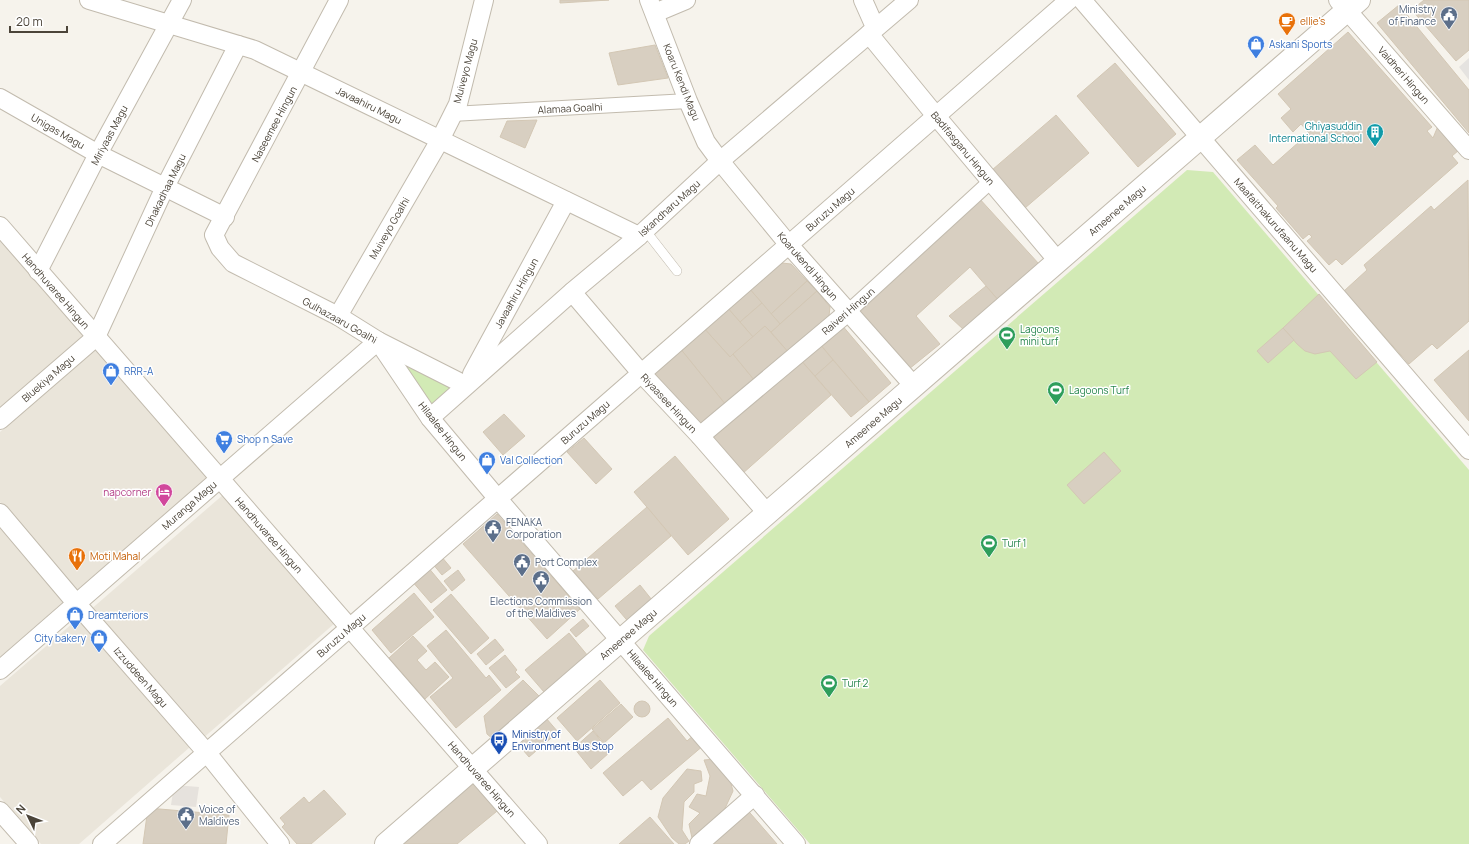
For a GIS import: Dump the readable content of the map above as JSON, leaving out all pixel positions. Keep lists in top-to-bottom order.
{
  "streets": {
    "street": [
      "Muiveyo Magu",
      "Vaidheri Hingun",
      "Koaru Kendi Magu",
      "Javaahiru Magu",
      "Alamaa Goalhi",
      "Naseemee Hingun",
      "Unigas Magu",
      "Miriyaas Magu",
      "Badifasganu Hingun",
      "Dhakadhaa Magu",
      "Iskandharu Magu",
      "Buruzu Magu",
      "Ameenee Magu",
      "Maafaithakurufaanu Magu",
      "Muiveyo Goalhi",
      "Koarukendi Hingun",
      "Handhuvaree Hingun",
      "Javaahiru Hingun",
      "Raiveri Hingun",
      "Gulhazaaru Goalhi",
      "Bluekiya Magu",
      "Riyaasee Hingun",
      "Hilaalee Hingun",
      "Muranga Magu",
      "Izzuddeen Magu"
    ]
  },
  "crossings": [
    ["Muiveyo Magu", "Javaahiru Magu"],
    ["Muiveyo Magu", "Alamaa Goalhi"],
    ["Muiveyo Magu", "Muiveyo Goalhi"],
    ["Vaidheri Hingun", "Ameenee Magu"],
    ["Koaru Kendi Magu", "Alamaa Goalhi"],
    ["Koaru Kendi Magu", "Iskandharu Magu"],
    ["Koaru Kendi Magu", "Koarukendi Hingun"],
    ["Javaahiru Magu", "Naseemee Hingun"],
    ["Javaahiru Magu", "Miriyaas Magu"],
    ["Javaahiru Magu", "Dhakadhaa Magu"],
    ["Javaahiru Magu", "Iskandharu Magu"],
    ["Javaahiru Magu", "Muiveyo Goalhi"],
    ["Javaahiru Magu", "Javaahiru Hingun"],
    ["Naseemee Hingun", "Unigas Magu"],
    ["Naseemee Hingun", "Gulhazaaru Goalhi"],
    ["Unigas Magu", "Miriyaas Magu"],
    ["Unigas Magu", "Dhakadhaa Magu"],
    ["Miriyaas Magu", "Handhuvaree Hingun"],
    ["Badifasganu Hingun", "Iskandharu Magu"],
    ["Badifasganu Hingun", "Buruzu Magu"],
    ["Badifasganu Hingun", "Ameenee Magu"],
    ["Badifasganu Hingun", "Raiveri Hingun"],
    ["Dhakadhaa Magu", "Handhuvaree Hingun"],
    ["Dhakadhaa Magu", "Bluekiya Magu"],
    ["Iskandharu Magu", "Koarukendi Hingun"],
    ["Iskandharu Magu", "Javaahiru Hingun"],
    ["Iskandharu Magu", "Gulhazaaru Goalhi"],
    ["Iskandharu Magu", "Riyaasee Hingun"],
    ["Iskandharu Magu", "Hilaalee Hingun"],
    ["Buruzu Magu", "Koarukendi Hingun"],
    ["Buruzu Magu", "Handhuvaree Hingun"],
    ["Buruzu Magu", "Riyaasee Hingun"],
    ["Buruzu Magu", "Hilaalee Hingun"],
    ["Buruzu Magu", "Izzuddeen Magu"],
    ["Ameenee Magu", "Maafaithakurufaanu Magu"],
    ["Ameenee Magu", "Koarukendi Hingun"],
    ["Ameenee Magu", "Handhuvaree Hingun"],
    ["Ameenee Magu", "Riyaasee Hingun"],
    ["Ameenee Magu", "Hilaalee Hingun"],
    ["Muiveyo Goalhi", "Gulhazaaru Goalhi"],
    ["Koarukendi Hingun", "Raiveri Hingun"],
    ["Handhuvaree Hingun", "Bluekiya Magu"],
    ["Handhuvaree Hingun", "Muranga Magu"],
    ["Javaahiru Hingun", "Gulhazaaru Goalhi"],
    ["Raiveri Hingun", "Riyaasee Hingun"],
    ["Gulhazaaru Goalhi", "Hilaalee Hingun"],
    ["Gulhazaaru Goalhi", "Muranga Magu"],
    ["Hilaalee Hingun", "Muranga Magu"],
    ["Muranga Magu", "Izzuddeen Magu"]
  ],
  "places": {
    "public building": [
      "Ministry of Finance",
      "FENAKA Corporation",
      "Port Complex",
      "Elections Commission of the Maldives",
      "Voice of Maldives"
    ],
    "cafe": ["ellie's"],
    "shop": [
      "Askani Sports",
      "RRR-A",
      "Val Collection",
      "Dreamteriors",
      "City bakery"
    ],
    "building": ["Ghiyasuddin International School"],
    "sports": [
      "Lagoons mini turf",
      "Lagoons Turf",
      "Turf 1",
      "Turf 2"
    ],
    "supermarket": ["Shop n Save"],
    "hotel": ["napcorner"],
    "restaurant": ["Moti Mahal"],
    "bus stop": ["Ministry of Environment Bus Stop"]
  },
  "scale_bar": "20 m",
  "north": "top left"
}
